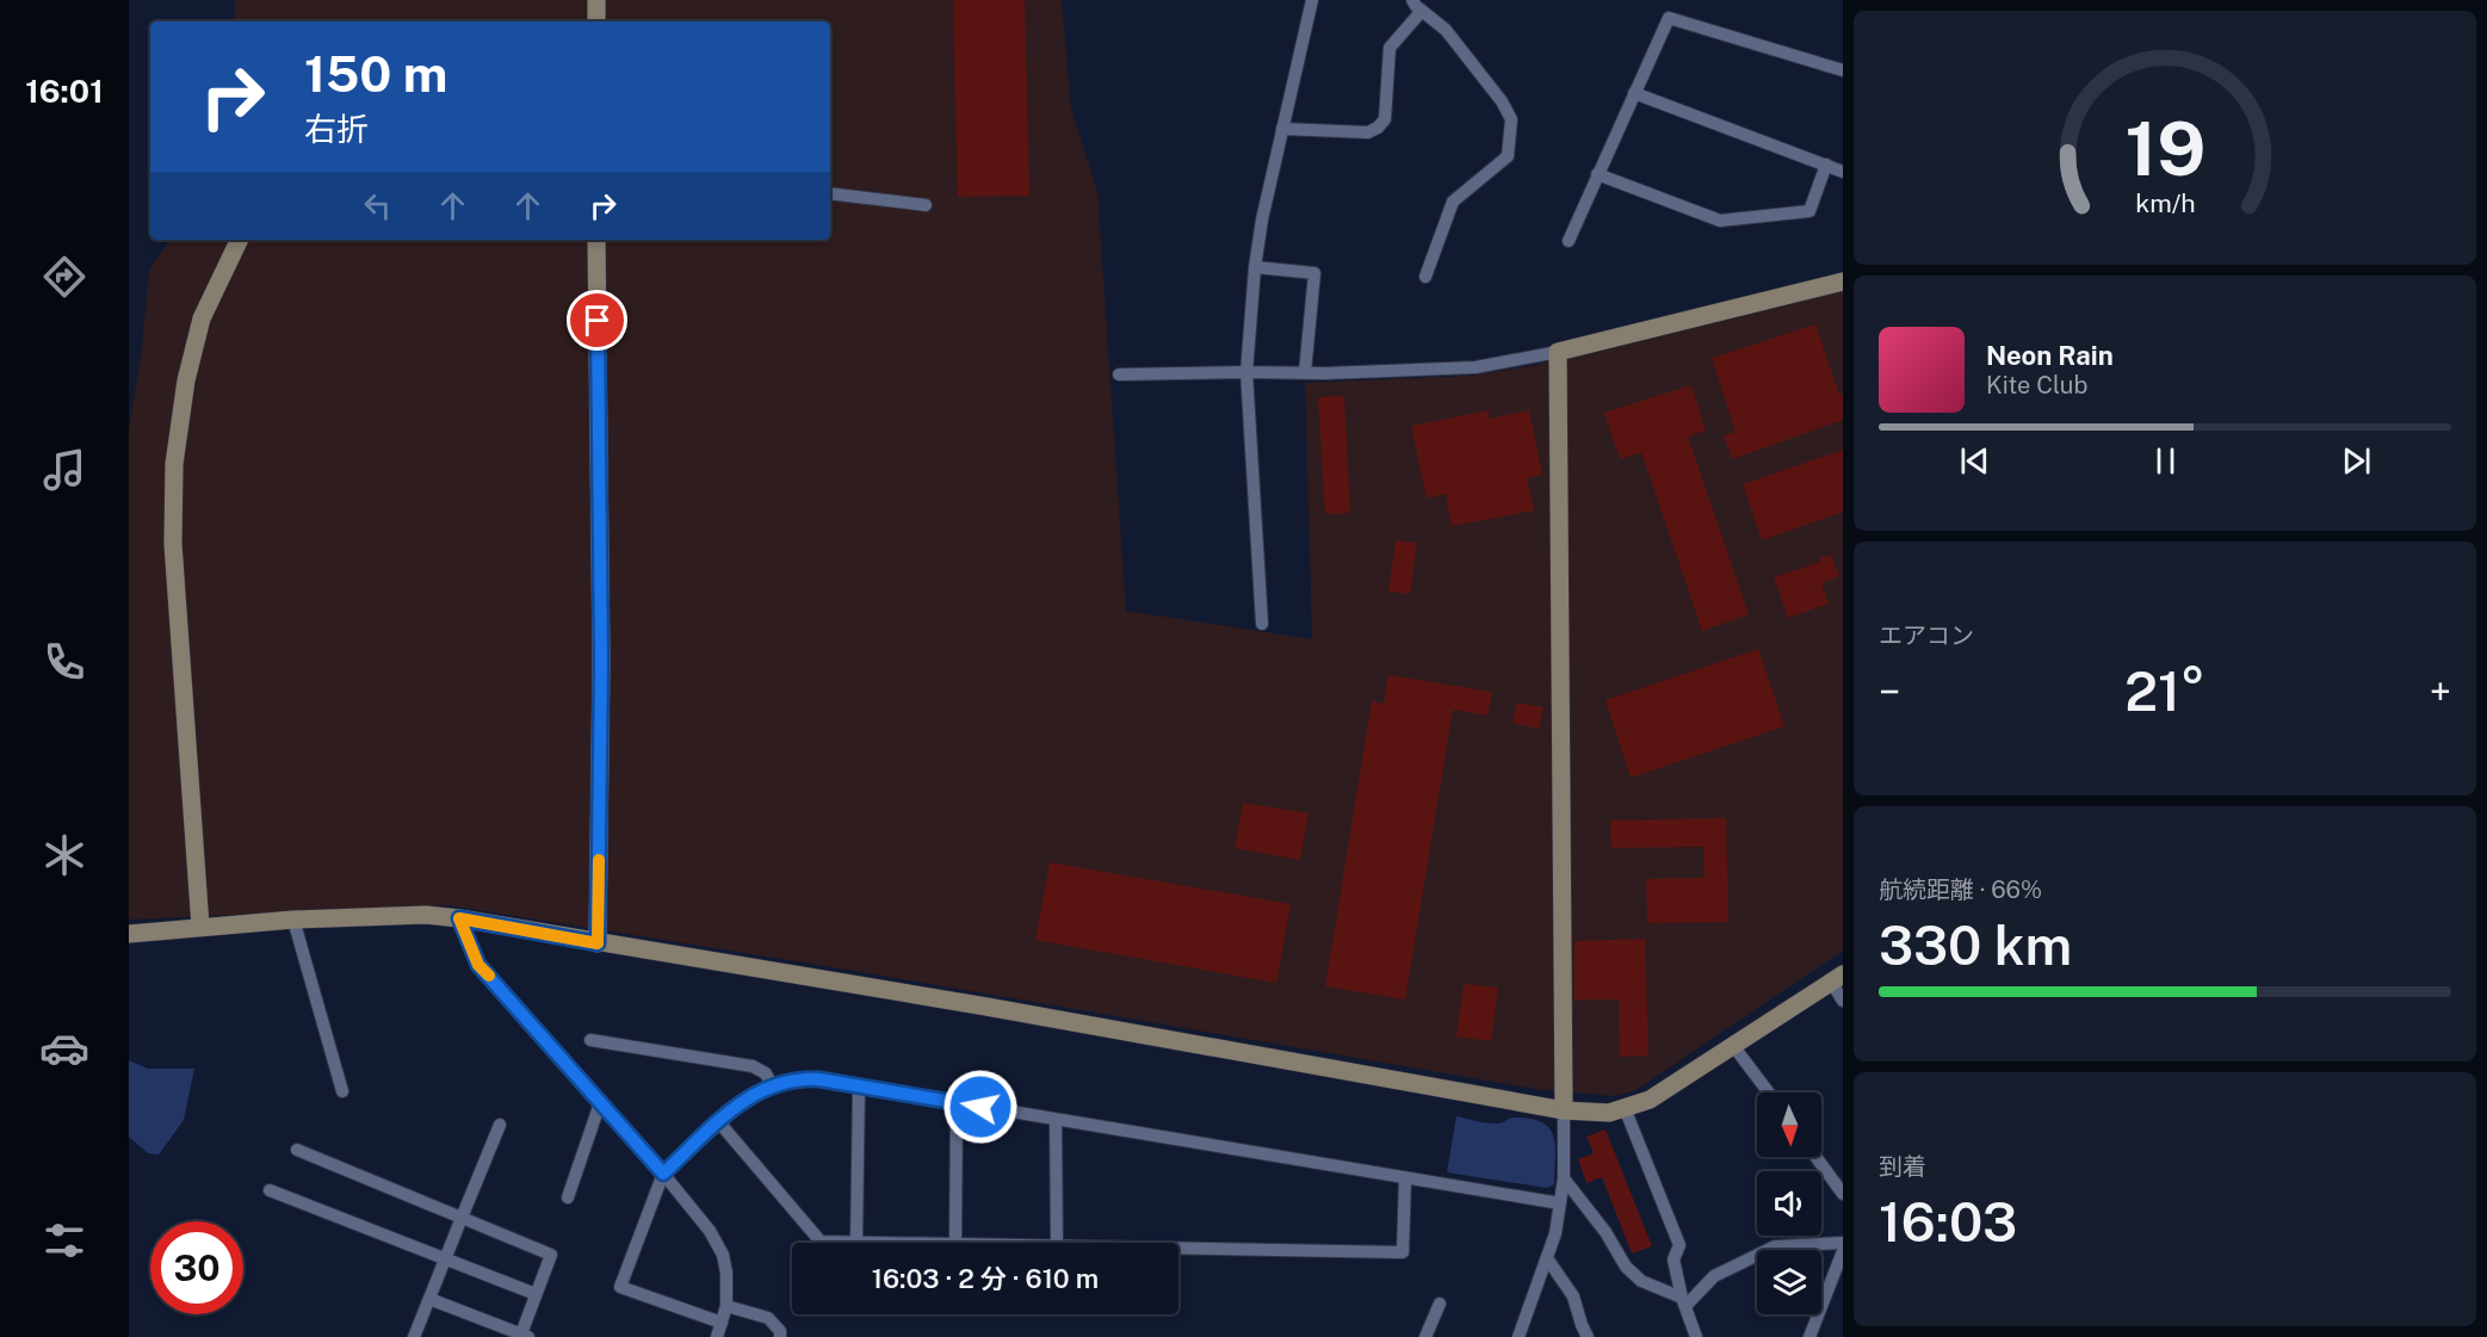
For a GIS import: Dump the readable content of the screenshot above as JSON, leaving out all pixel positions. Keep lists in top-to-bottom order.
{
  "north": "bottom",
  "page": {
    "tabs": "16:01",
    "turn": ["150 m", "右折"],
    "song": ["Neon Rain", "Kite Club"],
    "tile": [
      "エアコン",
      ["航続距離 · 66%", "330 km"],
      ["到着", "16:03"]
    ],
    "heat": ["−", "21°", "+"],
    "limit": "30",
    "trip": "16:03 · 2 分 · 610 m",
    "gauge": ["19", "km/h"]
  }
}
